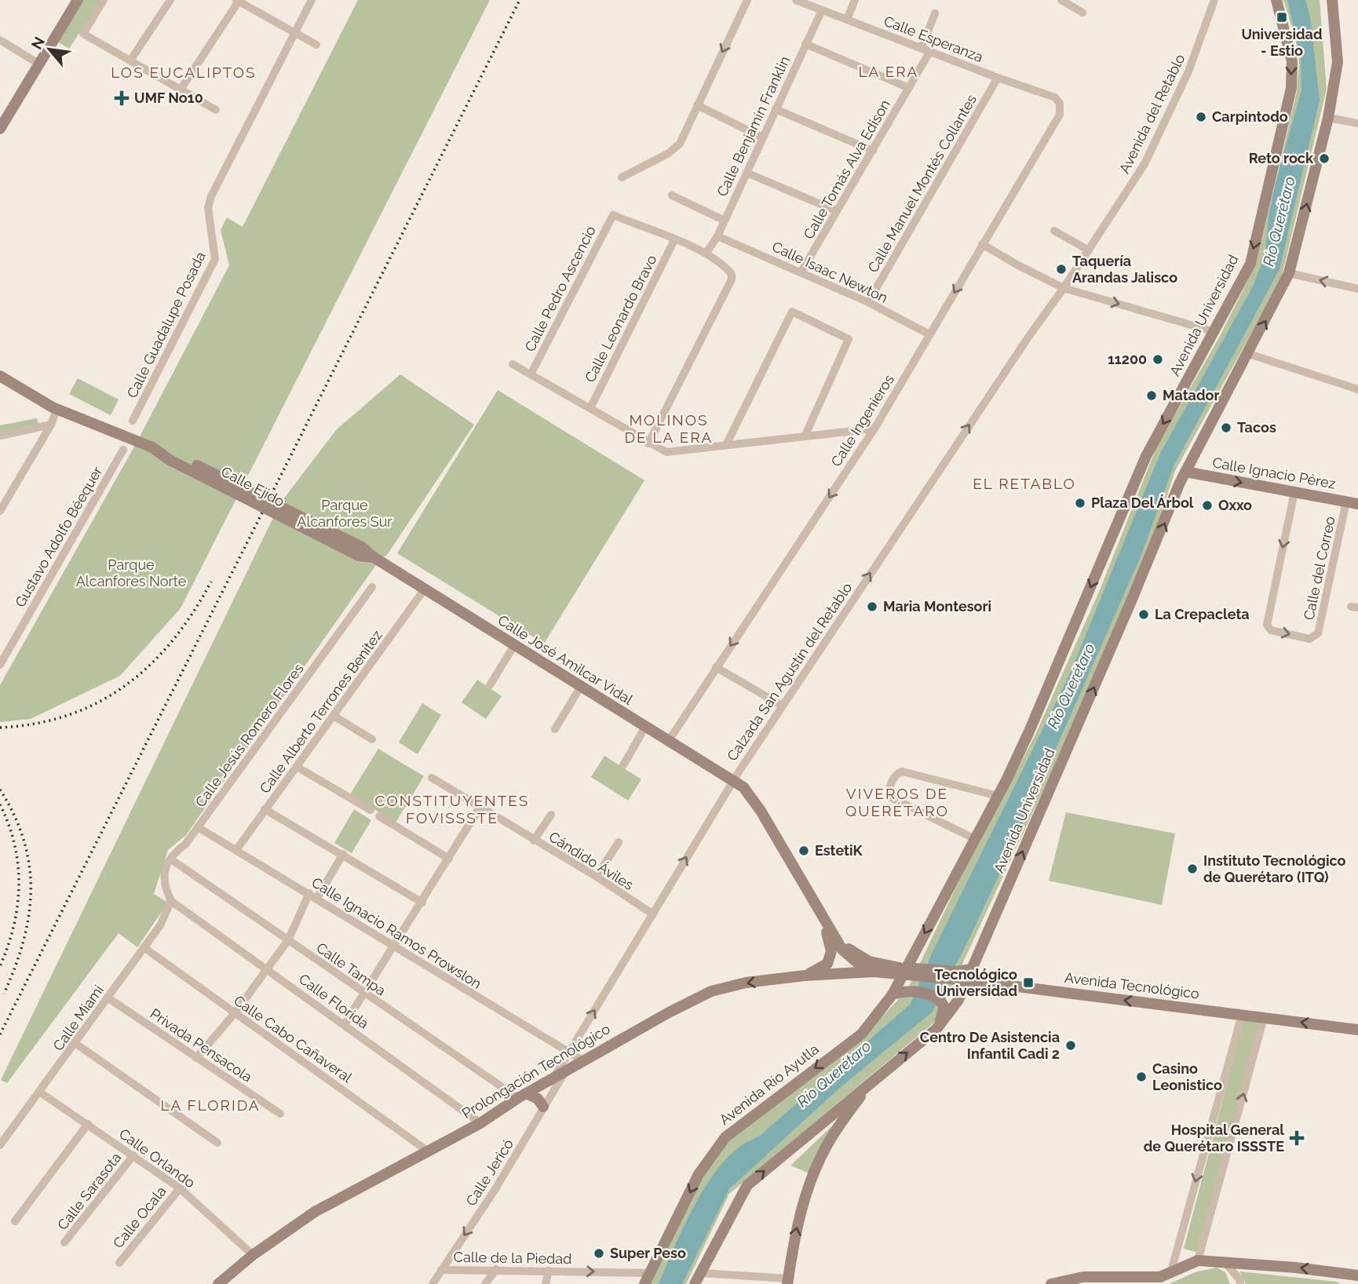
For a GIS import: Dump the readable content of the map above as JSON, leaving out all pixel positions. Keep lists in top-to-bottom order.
{
  "streets": {
    "street": [
      "Calle Esperanza",
      "Avenida del Retablo",
      "Calle Benjamín Franklin",
      "Calle Tomás Alva Edison",
      "Calle Manuel Montés Collantes",
      "Calle Isaac Newton",
      "Calle Pedro Ascencio",
      "Avenida Universidad",
      "Calle Leonardo Bravo",
      "Calle Guadalupe Posada",
      "Calle Ingenieros",
      "Calle Ignacio Pérez",
      "Calle Ejido",
      "Gustavo Adolfo Béequer",
      "Calle del Correo",
      "Calle José Amilcar Vidal",
      "Calzada San Agustín del Retablo",
      "Calle Alberto Terrones Benítez",
      "Calle Jesús Romero Flores",
      "Cándido Áviles",
      "Calle Ignacio Ramos Prowslon",
      "Calle Tampa",
      "Avenida Tecnológico",
      "Calle Florida",
      "Calle Miami",
      "Calle Cabo Cañaveral",
      "Privada Pensacola",
      "Prolongación Tecnológico",
      "Avenida Río Ayutla",
      "Calle Orlando",
      "Calle Jericó",
      "Calle Sarasota",
      "Calle Ocala",
      "Calle de la Piedad"
    ]
  },
  "crossings": [
    ["Calle Esperanza", "Calle Benjamín Franklin"],
    ["Calle Esperanza", "Calle Tomás Alva Edison"],
    ["Calle Esperanza", "Calle Manuel Montés Collantes"],
    ["Calle Esperanza", "Calle Ingenieros"],
    ["Avenida del Retablo", "Calzada San Agustín del Retablo"],
    ["Calle Benjamín Franklin", "Calle Isaac Newton"],
    ["Calle Tomás Alva Edison", "Calle Isaac Newton"],
    ["Calle Manuel Montés Collantes", "Calle Isaac Newton"],
    ["Calle Isaac Newton", "Calle Ingenieros"],
    ["Calle Pedro Ascencio", "Calle Leonardo Bravo"],
    ["Avenida Universidad", "Calle Ignacio Pérez"],
    ["Avenida Universidad", "Calle José Amilcar Vidal"],
    ["Avenida Universidad", "Avenida Tecnológico"],
    ["Avenida Universidad", "Prolongación Tecnológico"],
    ["Avenida Universidad", "Avenida Río Ayutla"],
    ["Calle Ingenieros", "Calle José Amilcar Vidal"],
    ["Calle Ignacio Pérez", "Calle del Correo"],
    ["Calle Ejido", "Calle José Amilcar Vidal"],
    ["Calle José Amilcar Vidal", "Calzada San Agustín del Retablo"],
    ["Calle José Amilcar Vidal", "Calle Alberto Terrones Benítez"],
    ["Calle José Amilcar Vidal", "Avenida Tecnológico"],
    ["Calle José Amilcar Vidal", "Prolongación Tecnológico"],
    ["Calzada San Agustín del Retablo", "Cándido Áviles"],
    ["Calzada San Agustín del Retablo", "Calle Ignacio Ramos Prowslon"],
    ["Calzada San Agustín del Retablo", "Prolongación Tecnológico"],
    ["Calle Alberto Terrones Benítez", "Calle Ignacio Ramos Prowslon"],
    ["Calle Jesús Romero Flores", "Calle Ignacio Ramos Prowslon"],
    ["Calle Jesús Romero Flores", "Calle Tampa"],
    ["Calle Jesús Romero Flores", "Calle Florida"],
    ["Calle Jesús Romero Flores", "Calle Miami"],
    ["Calle Ignacio Ramos Prowslon", "Prolongación Tecnológico"],
    ["Calle Tampa", "Prolongación Tecnológico"],
    ["Avenida Tecnológico", "Prolongación Tecnológico"],
    ["Calle Florida", "Calle Miami"],
    ["Calle Florida", "Prolongación Tecnológico"],
    ["Calle Miami", "Calle Cabo Cañaveral"],
    ["Calle Miami", "Privada Pensacola"],
    ["Calle Miami", "Calle Orlando"],
    ["Calle Cabo Cañaveral", "Prolongación Tecnológico"],
    ["Prolongación Tecnológico", "Calle Orlando"],
    ["Prolongación Tecnológico", "Calle Jericó"],
    ["Avenida Río Ayutla", "Calle de la Piedad"],
    ["Calle Orlando", "Calle Sarasota"],
    ["Calle Orlando", "Calle Ocala"],
    ["Calle Jericó", "Calle de la Piedad"]
  ],
  "one_way": [
    "Calle Ingenieros",
    "Calle Ignacio Pérez",
    "Calzada San Agustín del Retablo",
    "Avenida Tecnológico",
    "Calle Jericó",
    "Calle de la Piedad"
  ],
  "districts": [
    "LA ERA",
    "LOS EUCALIPTOS",
    "MOLINOS DE LA ERA",
    "EL RETABLO",
    "VIVEROS DE QUERÉTARO",
    "CONSTITUYENTES FOVISSSTE",
    "LA FLORIDA"
  ],
  "water": ["Río Querétaro"],
  "parks": ["Parque Alcanfores Sur", "Parque Alcanfores Norte"],
  "places": {
    "transit": ["Universidad - Estio", "Tecnológico Universidad"],
    "health": ["UMF No10", "Hospital General de Querétaro ISSSTE"],
    "other": [
      "Carpintodo",
      "Reto rock",
      "Taquería Arandas Jalisco",
      "11200",
      "Matador",
      "Tacos",
      "Plaza Del Árbol",
      "Oxxo",
      "Maria Montesori",
      "La Crepacleta",
      "EstetiK",
      "Instituto Tecnológico de Querétaro (ITQ)",
      "Centro De Asistencia Infantil Cadi 2",
      "Casino Leonistico",
      "Super Peso"
    ]
  },
  "north": "top left"
}
